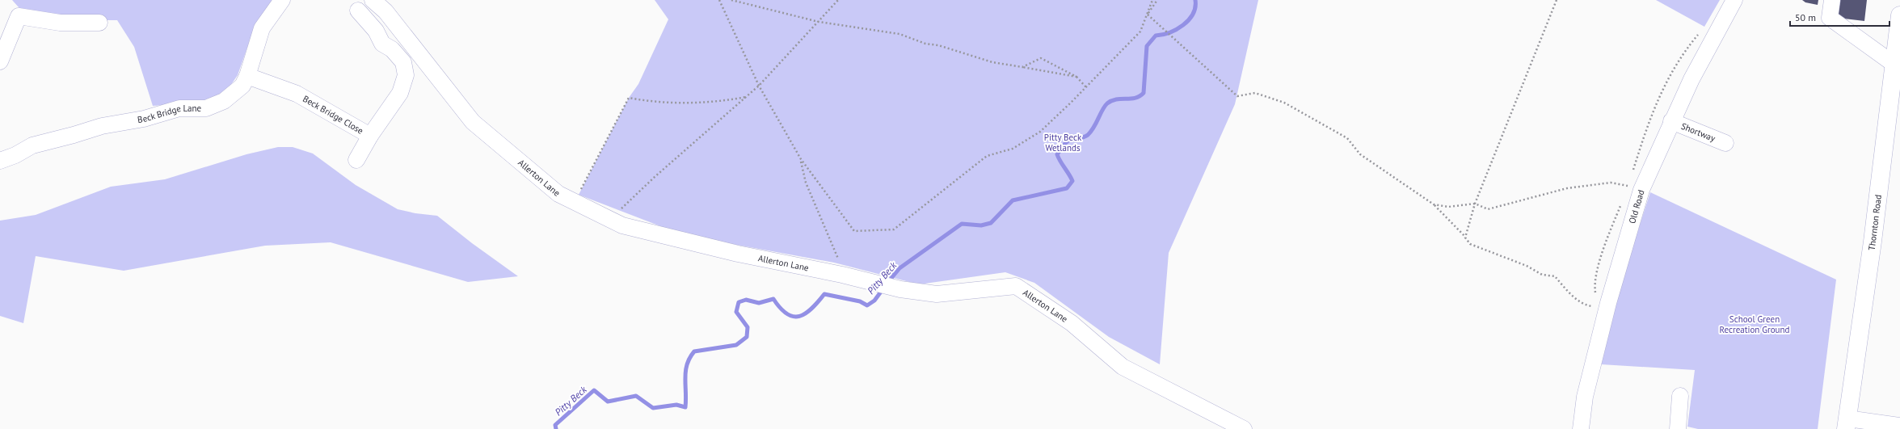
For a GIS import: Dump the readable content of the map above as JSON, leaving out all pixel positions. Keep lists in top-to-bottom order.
{
  "streets": {
    "main road": ["Thornton Road"],
    "street": [
      "Beck Bridge Lane",
      "Beck Bridge Close",
      "Shortway",
      "Allerton Lane",
      "Old Road"
    ]
  },
  "crossings": [
    ["Beck Bridge Lane", "Beck Bridge Close"],
    ["Shortway", "Old Road"]
  ],
  "water": ["Pitty Beck"],
  "parks": ["Pitty Beck Wetlands", "School Green Recreation Ground"],
  "scale_bar": "50 m"
}
